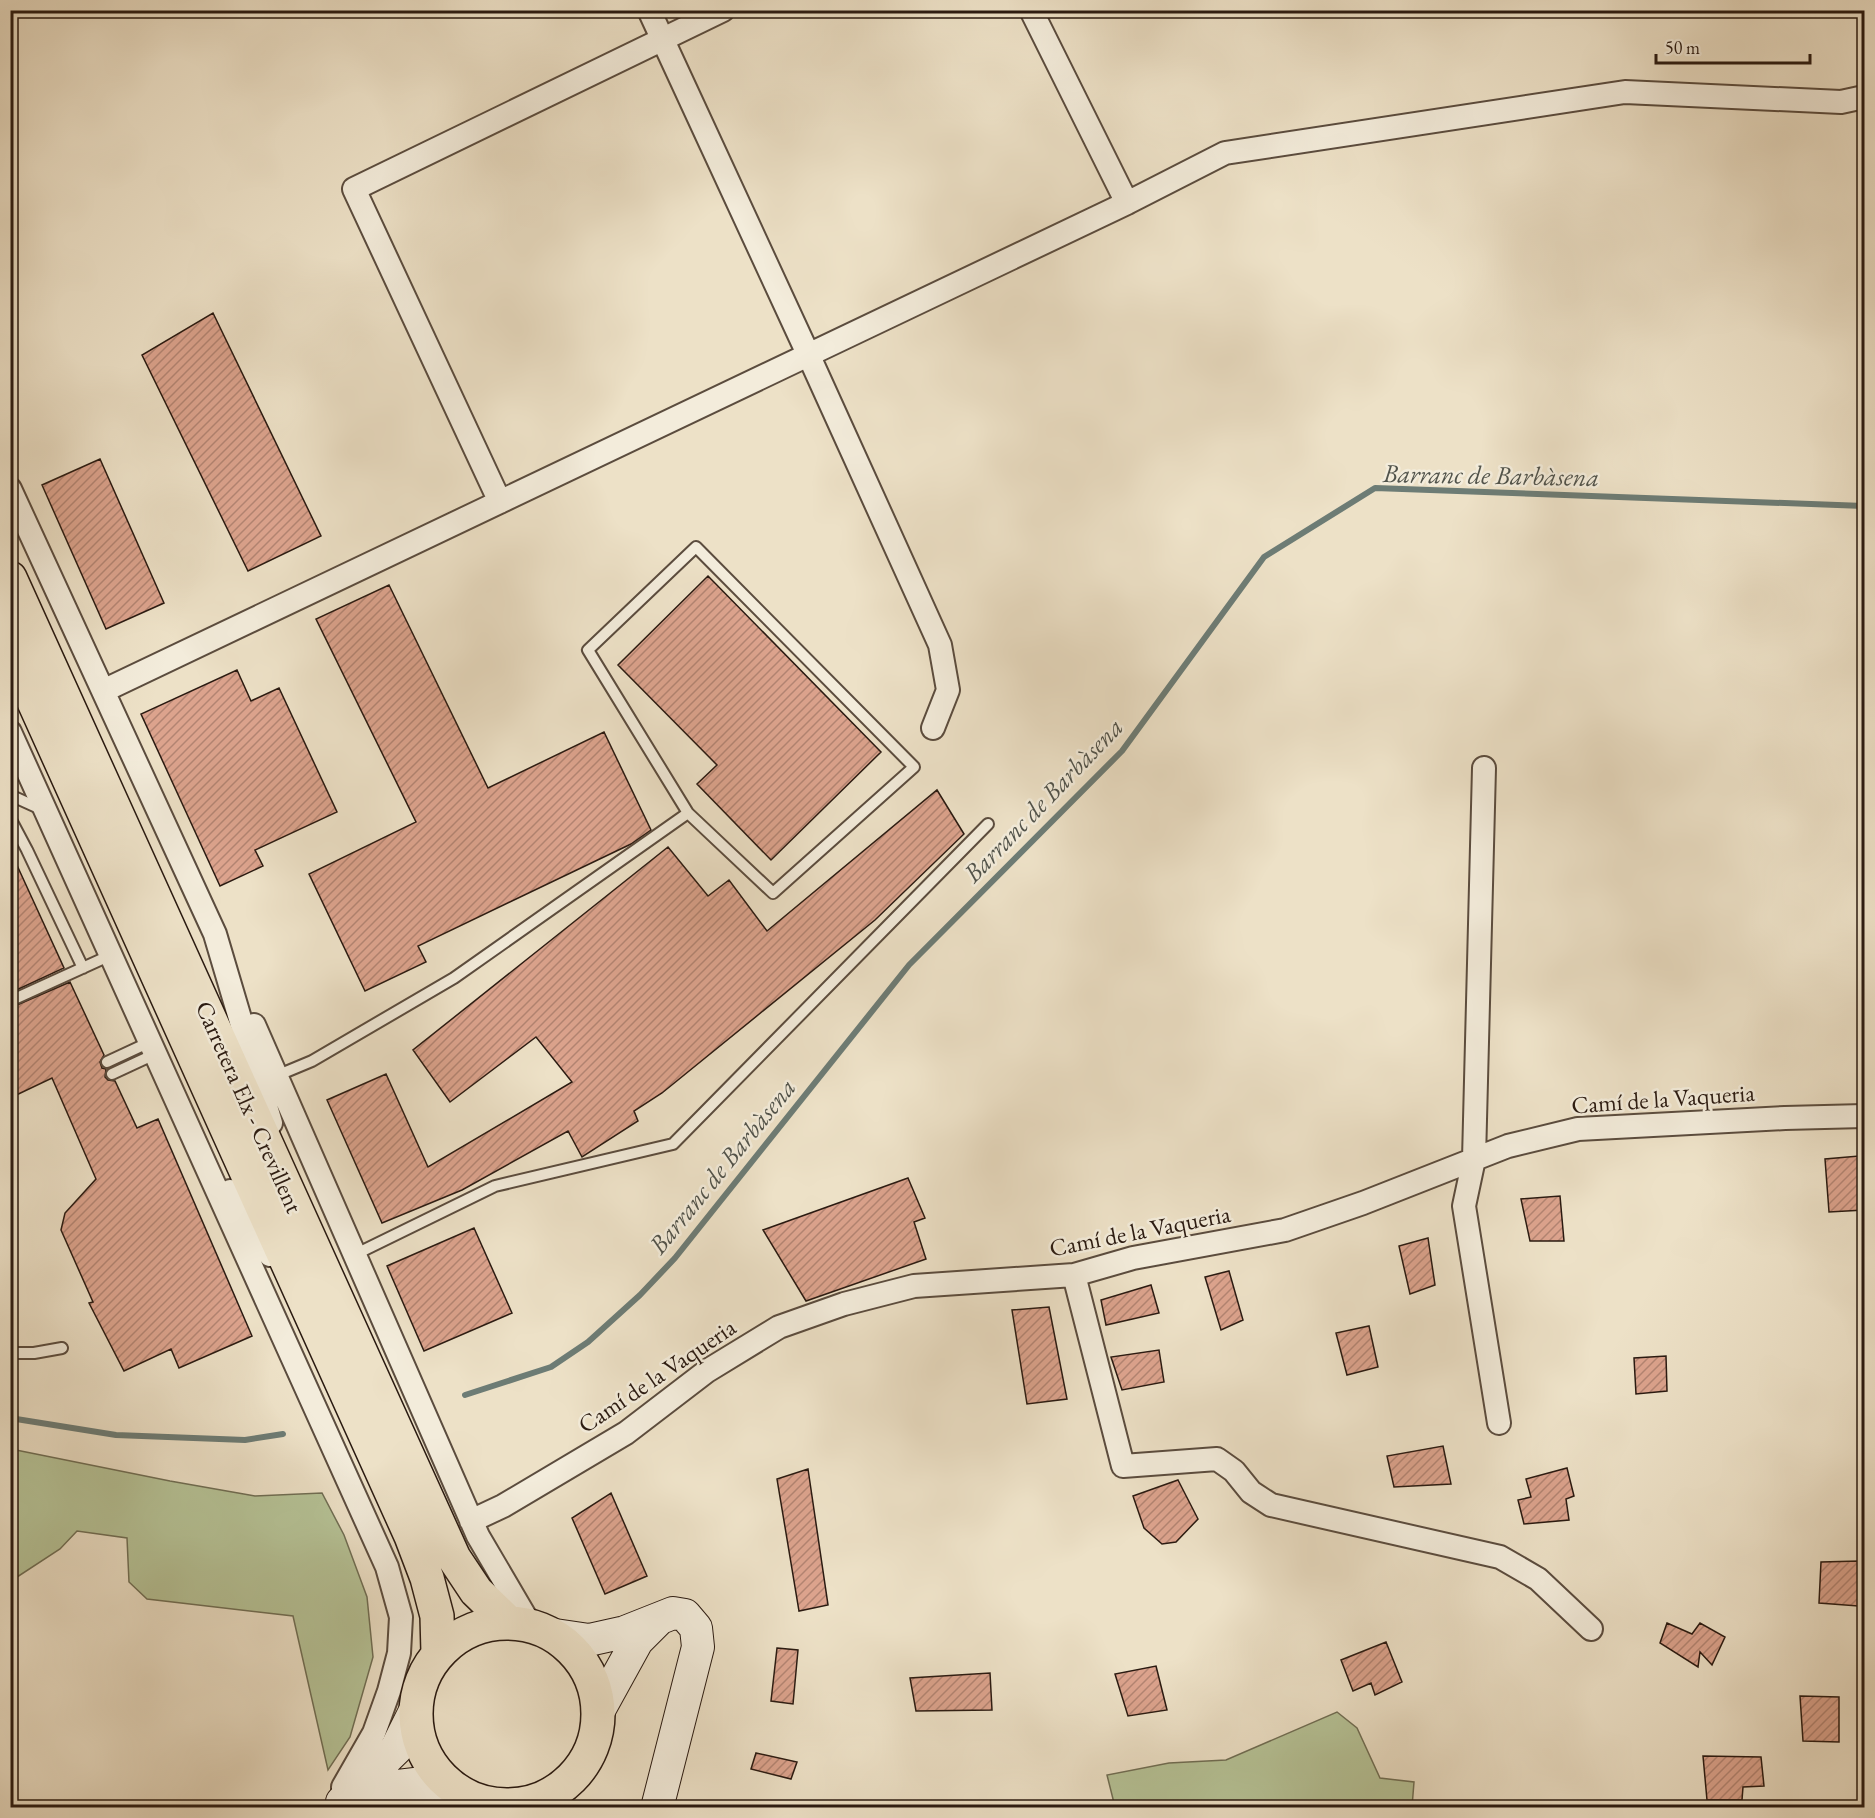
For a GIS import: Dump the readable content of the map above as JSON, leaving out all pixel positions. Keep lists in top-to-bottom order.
{
  "streets": {
    "highway": ["Carretera Elx - Crevillent"],
    "street": ["Camí de la Vaqueria"]
  },
  "water": ["Barranc de Barbàsena"],
  "scale_bar": "50 m"
}
